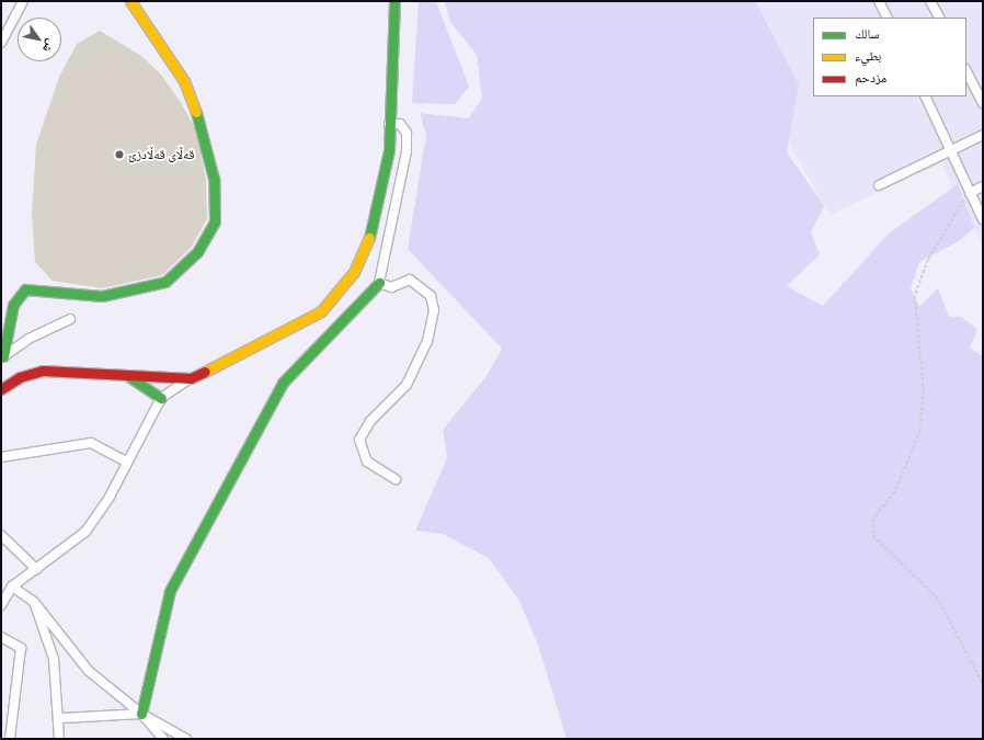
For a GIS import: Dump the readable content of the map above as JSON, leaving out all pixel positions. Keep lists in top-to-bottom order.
{
  "places": ["قەڵای قەڵادزێ"],
  "legend": ["سالك", "بطيء", "مزدحم"],
  "north": "bottom right"
}
